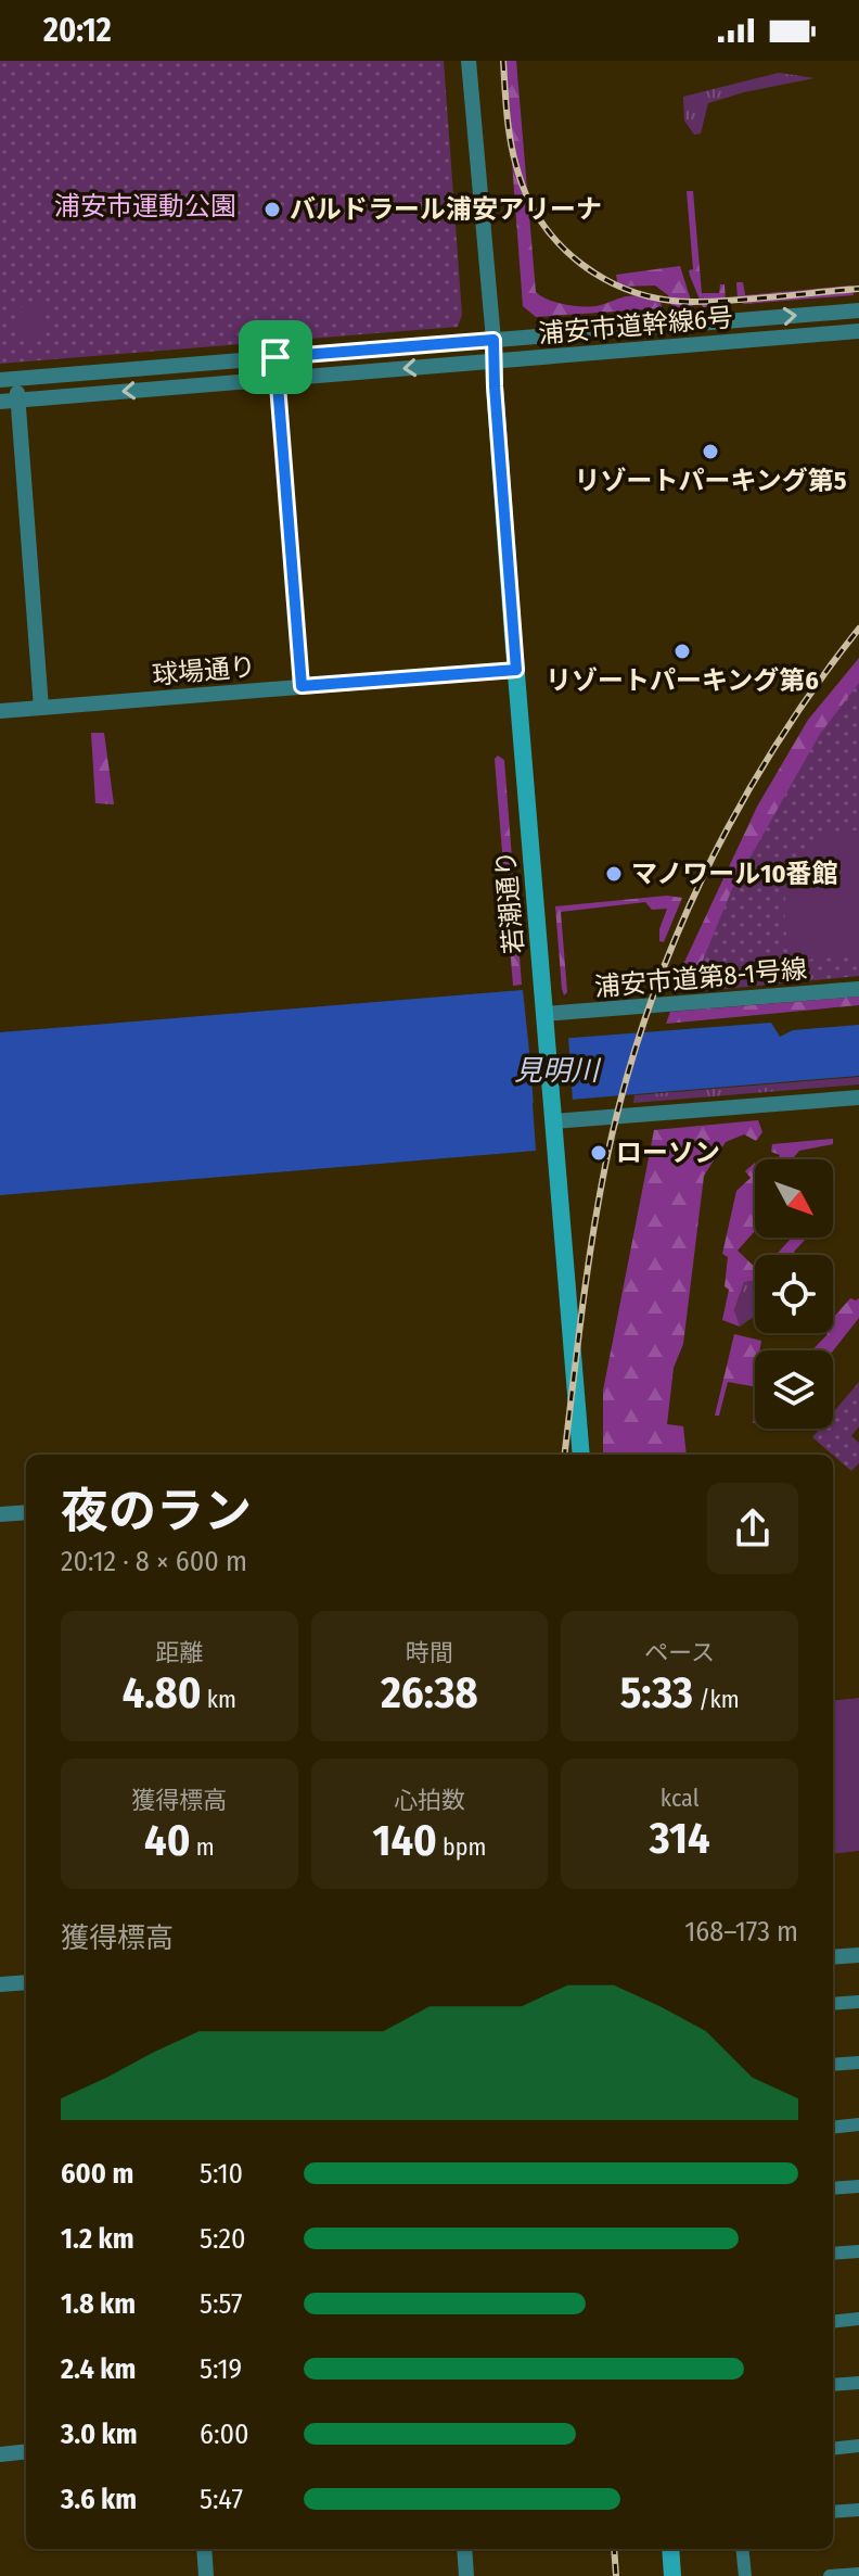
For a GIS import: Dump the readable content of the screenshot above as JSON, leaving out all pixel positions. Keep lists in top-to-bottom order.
{
  "streets": {
    "main road": ["若潮通り"],
    "street": ["浦安市道幹線6号", "球場通り", "浦安市道第8-1号線"]
  },
  "crossings": [
    ["浦安市道幹線6号", "若潮通り"],
    ["球場通り", "若潮通り"],
    ["若潮通り", "浦安市道第8-1号線"]
  ],
  "water": ["見明川"],
  "parks": ["浦安市運動公園"],
  "places": [
    "バルドラール浦安アリーナ",
    "リゾートパーキング第5",
    "リゾートパーキング第6",
    "マノワール10番館",
    "ローソン"
  ],
  "north": "bottom right",
  "page": {
    "status": "20:12",
    "heading": ["夜のラン", "20:12 · 8 × 600 m"],
    "stats": [
      ["距離", "4.80 km"],
      ["時間", "26:38"],
      ["ペース", "5:33 /km"],
      ["獲得標高", "40 m"],
      ["心拍数", "140 bpm"],
      ["kcal", "314"]
    ],
    "chart": ["獲得標高", "168–173 m"],
    "list": [
      {
        "name": "600 m",
        "note": "5:10"
      },
      {
        "name": "1.2 km",
        "note": "5:20"
      },
      {
        "name": "1.8 km",
        "note": "5:57"
      },
      {
        "name": "2.4 km",
        "note": "5:19"
      },
      {
        "name": "3.0 km",
        "note": "6:00"
      },
      {
        "name": "3.6 km",
        "note": "5:47"
      }
    ]
  }
}
